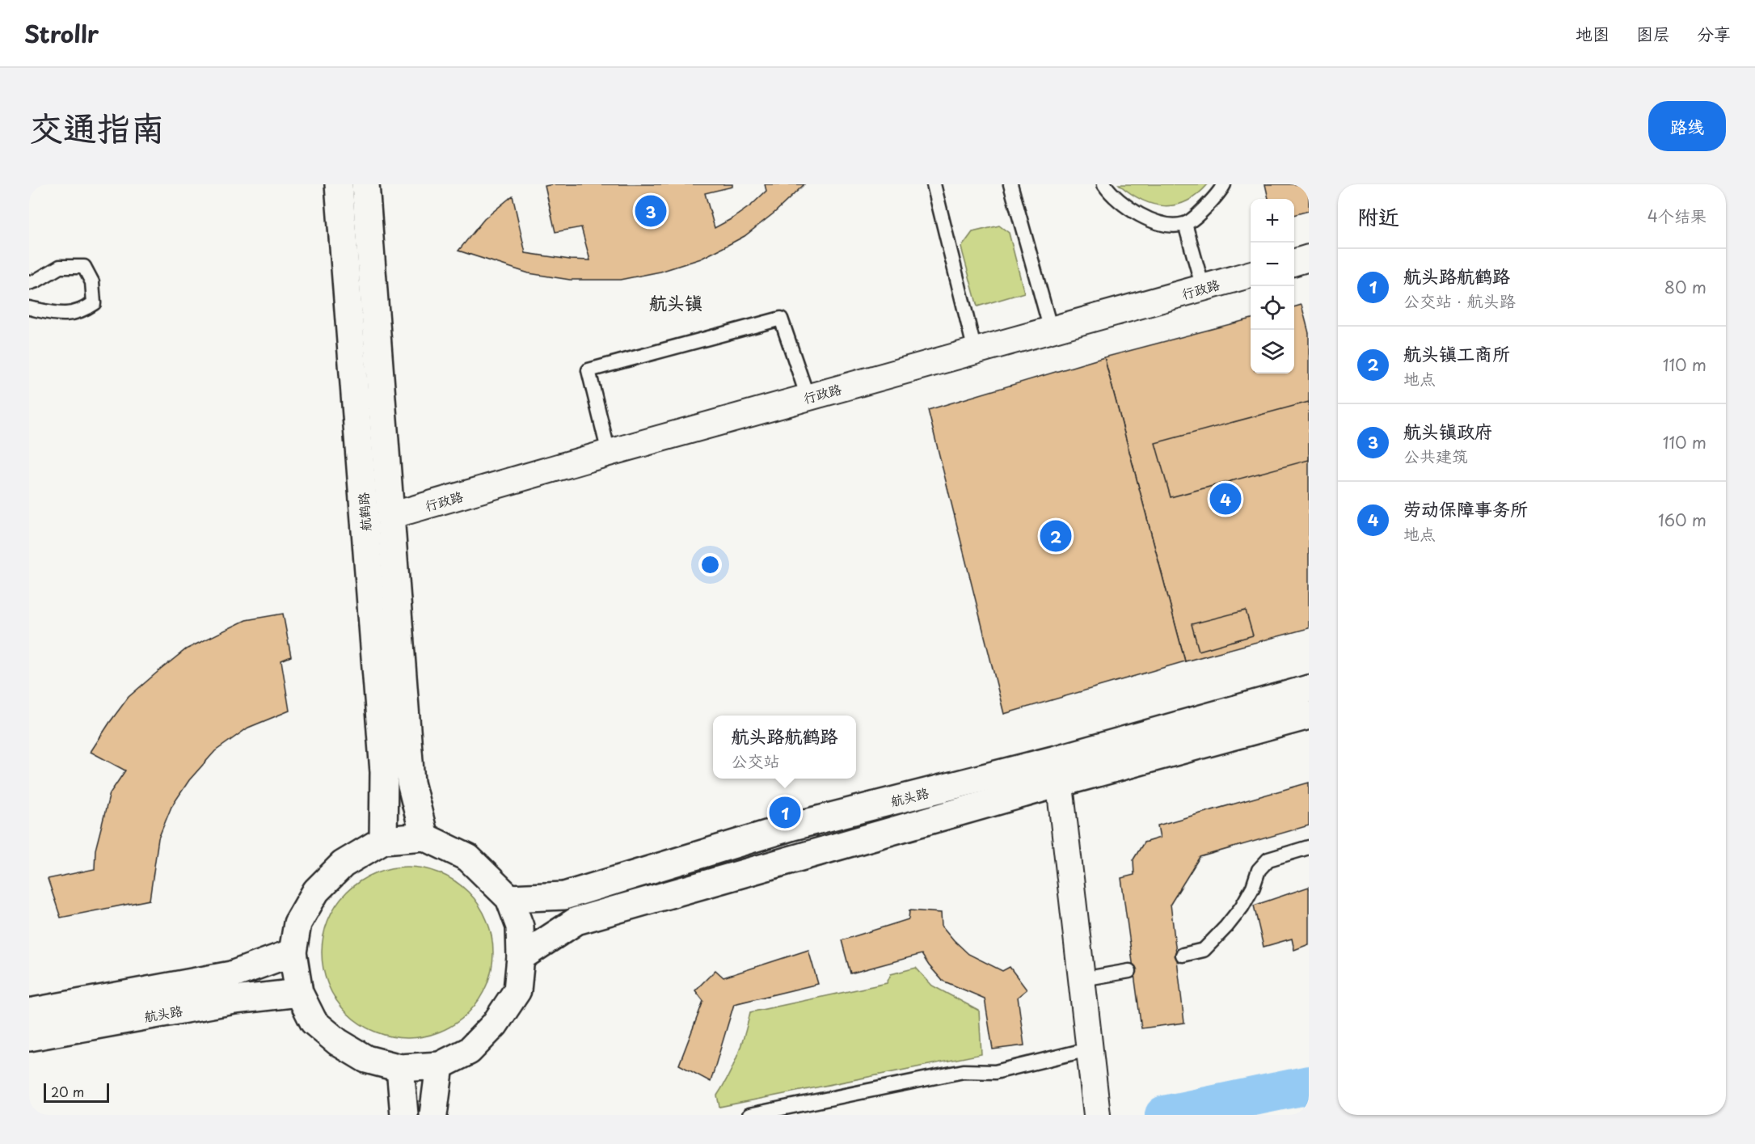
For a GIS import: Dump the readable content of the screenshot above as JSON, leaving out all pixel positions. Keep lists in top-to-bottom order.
{
  "streets": {
    "main road": ["航鹤路", "航头路"],
    "street": ["行政路"]
  },
  "crossings": [
    ["行政路", "航鹤路"]
  ],
  "districts": ["航头镇"],
  "scale_bar": "20 m",
  "page": {
    "header": "Strollr",
    "nav": ["地图", "图层", "分享"],
    "title": "交通指南",
    "buttons": "路线",
    "heading": ["附近", "4个结果"],
    "pins": [
      "3",
      "4",
      "2",
      "1"
    ],
    "map_buttons": ["+", "−"],
    "list": [
      {
        "mark": "1",
        "name": "航头路航鹤路",
        "note": "公交站 · 航头路",
        "value": "80 m"
      },
      {
        "mark": "2",
        "name": "航头镇工商所",
        "note": "地点",
        "value": "110 m"
      },
      {
        "mark": "3",
        "name": "航头镇政府",
        "note": "公共建筑",
        "value": "110 m"
      },
      {
        "mark": "4",
        "name": "劳动保障事务所",
        "note": "地点",
        "value": "160 m"
      }
    ],
    "popup": ["航头路航鹤路", "公交站"],
    "scale": "20 m"
  }
}
